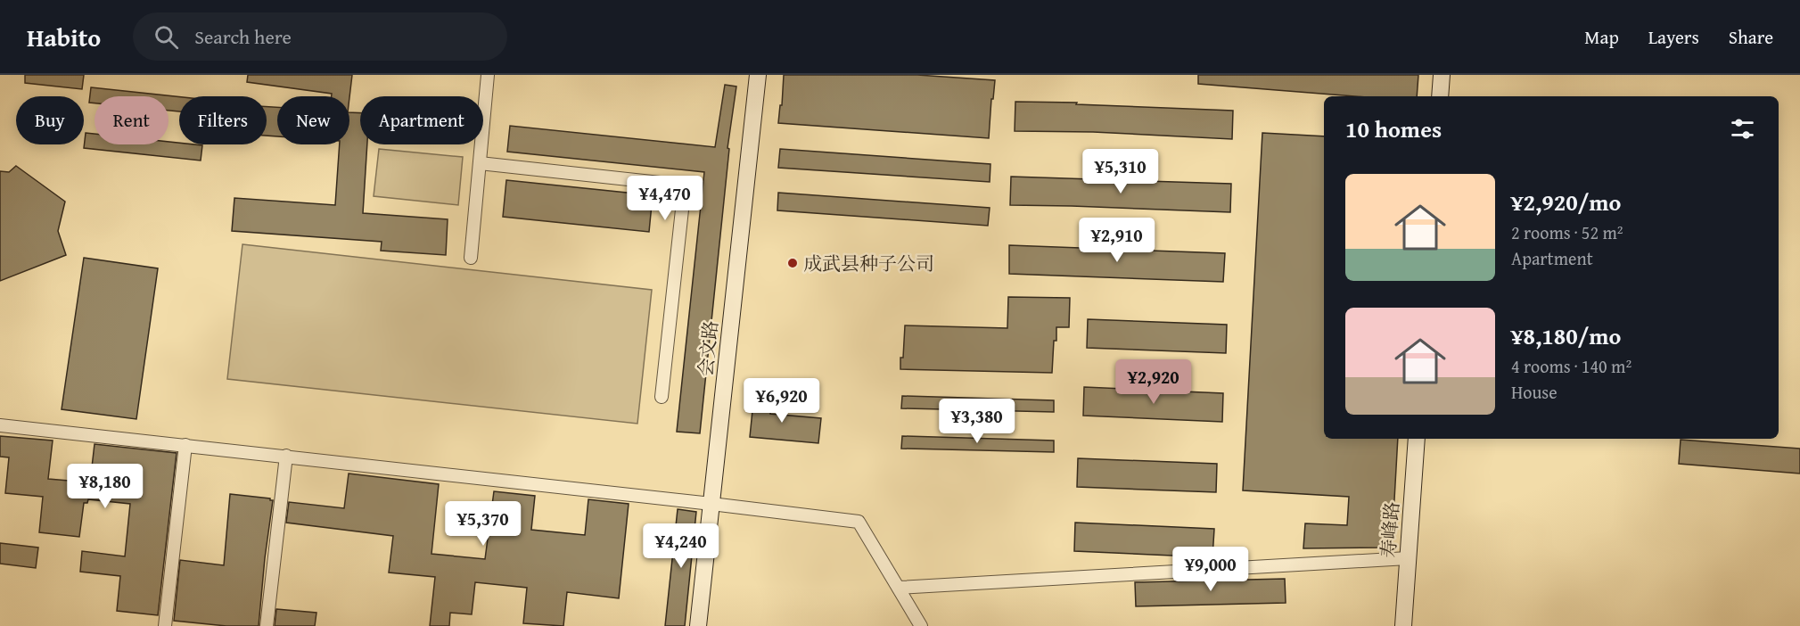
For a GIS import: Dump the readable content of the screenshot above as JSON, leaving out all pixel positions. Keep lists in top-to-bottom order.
{
  "streets": {
    "street": ["会文路", "寿峰路"]
  },
  "places": ["成武县种子公司"],
  "page": {
    "header": "Habito",
    "search": "Search here",
    "nav": ["Map", "Layers", "Share"],
    "chip": [
      "Buy",
      "Rent",
      "Filters",
      "New",
      "Apartment"
    ],
    "heading": "10 homes",
    "price": [
      "¥5,310",
      "¥4,470",
      "¥2,910",
      "¥2,920",
      "¥6,920",
      "¥3,380",
      "¥8,180",
      "¥5,370",
      "¥4,240",
      "¥9,000"
    ],
    "list": [
      {
        "name": "¥2,920/mo",
        "note": "2 rooms · 52 m² · Apartment"
      },
      {
        "name": "¥8,180/mo",
        "note": "4 rooms · 140 m² · House"
      }
    ]
  }
}
